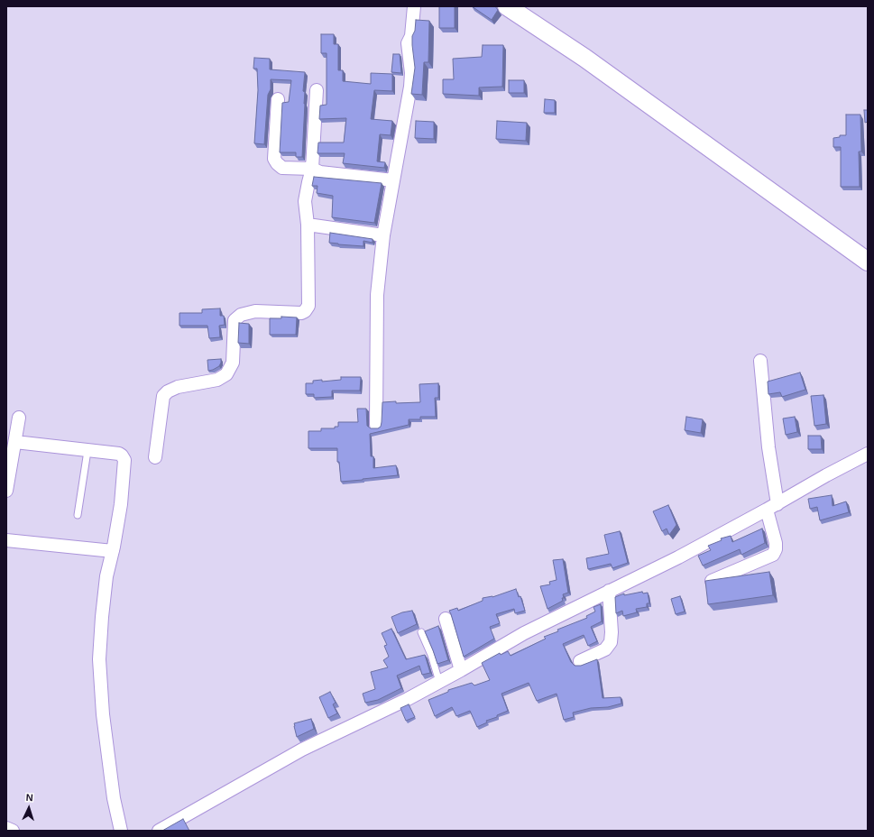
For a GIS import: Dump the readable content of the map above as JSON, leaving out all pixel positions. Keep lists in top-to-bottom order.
{
  "north": "top"
}
